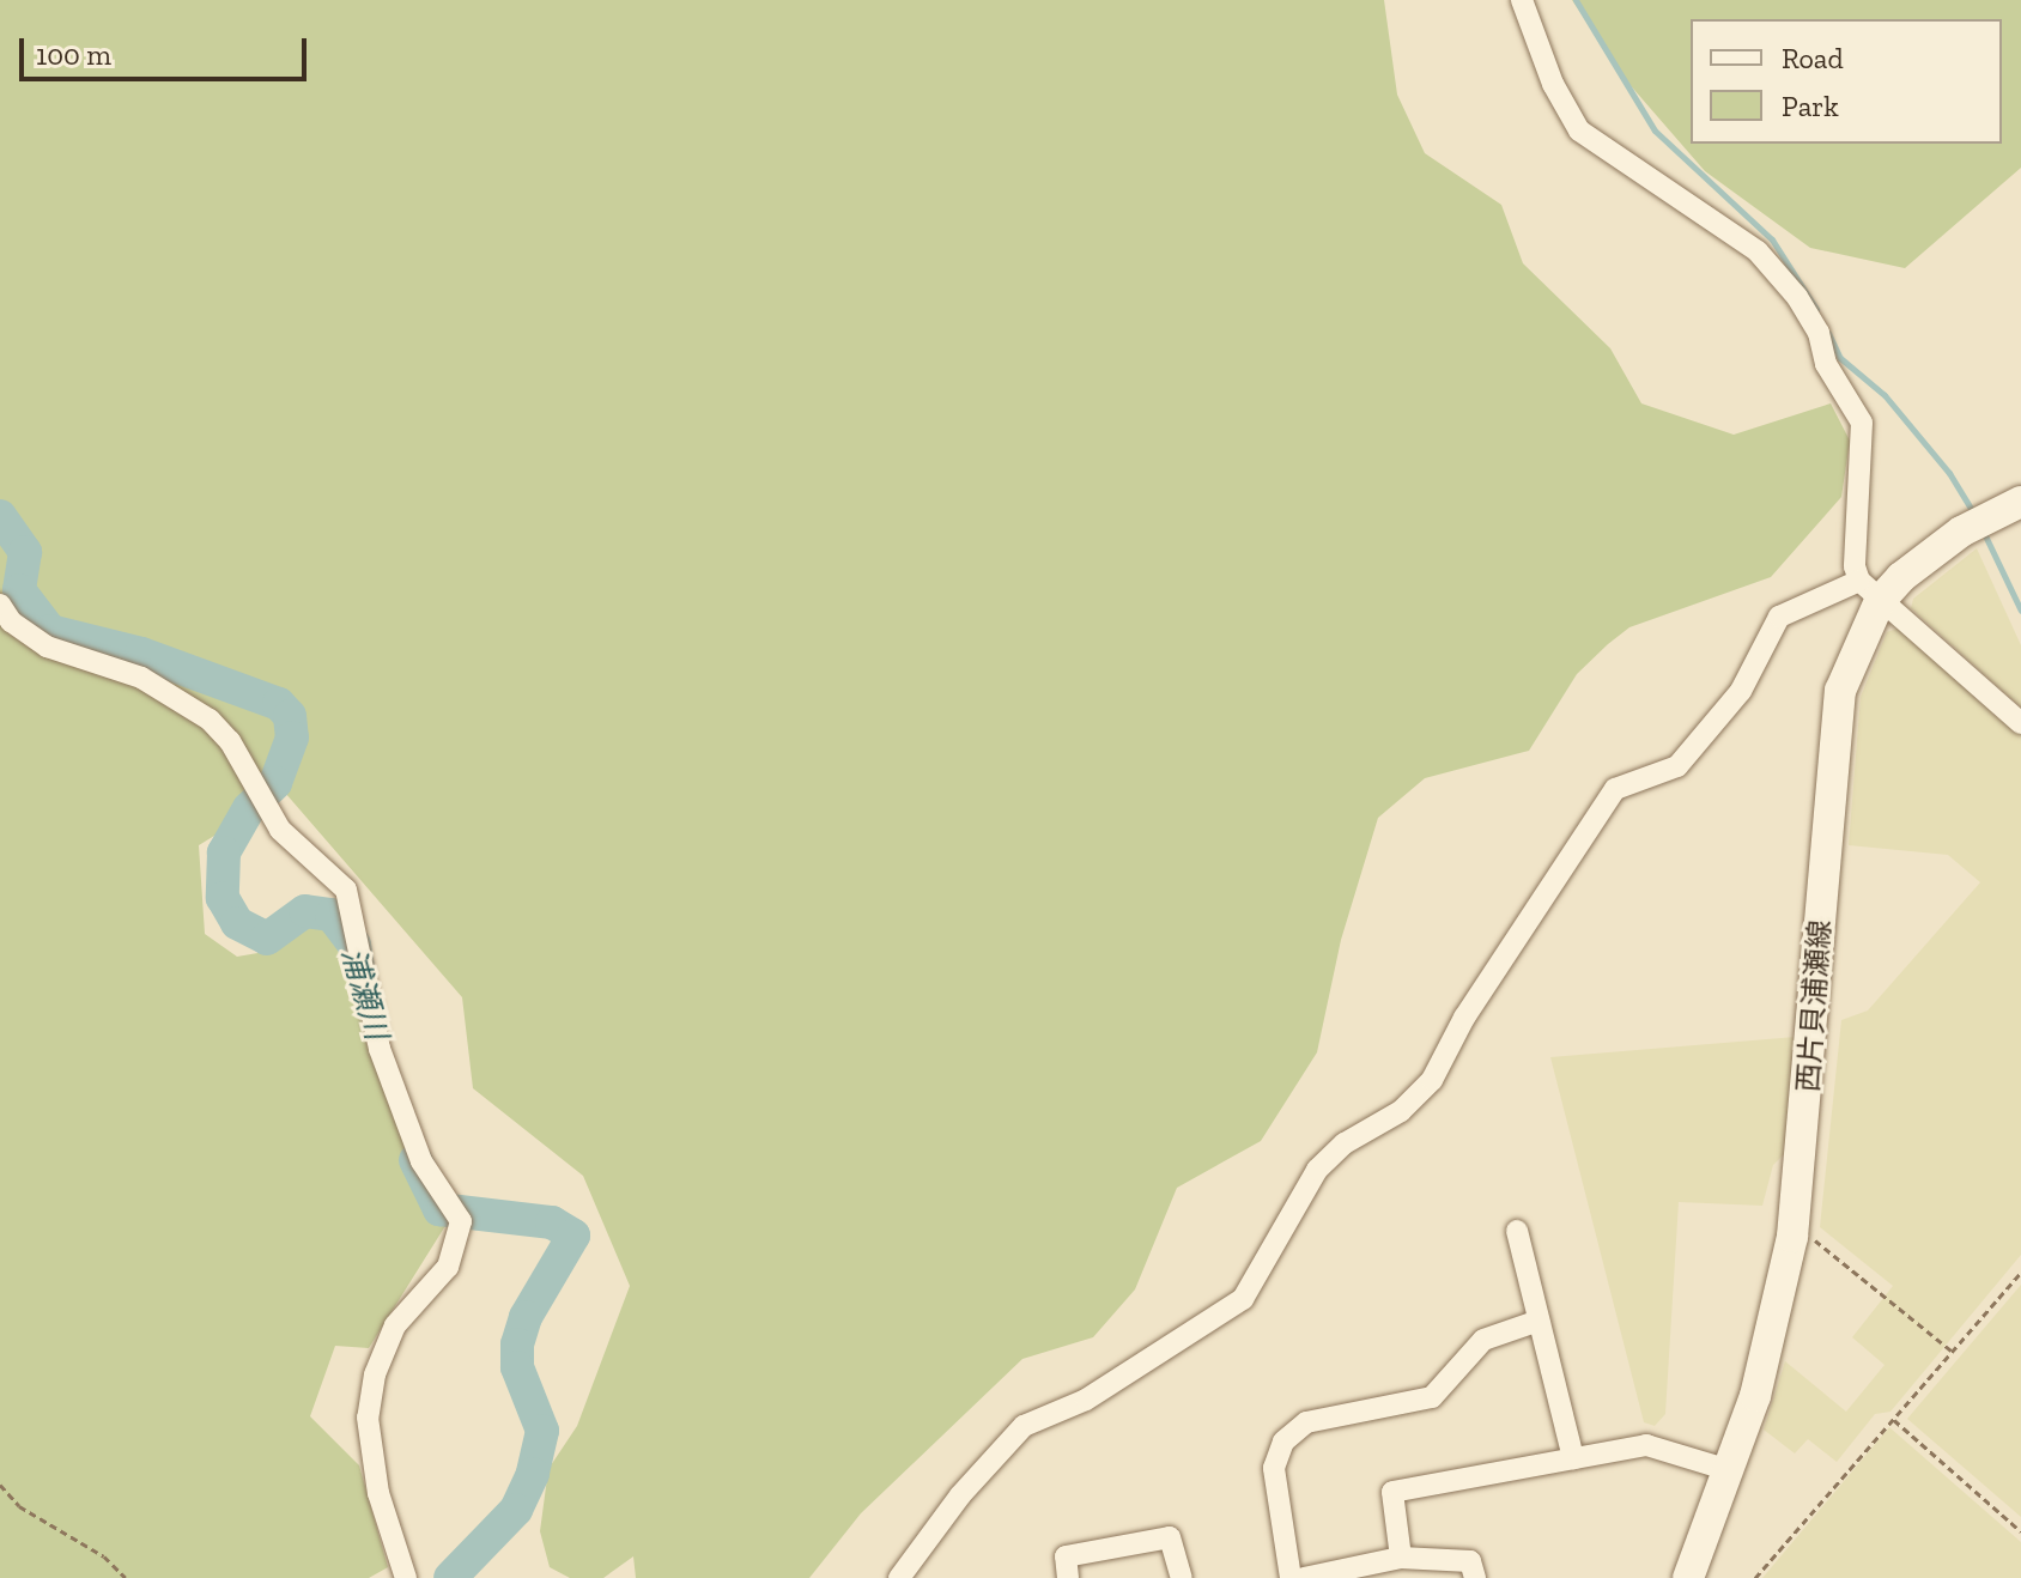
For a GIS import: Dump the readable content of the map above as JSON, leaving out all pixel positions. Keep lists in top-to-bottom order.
{
  "streets": {
    "main road": ["西片貝浦瀬線"]
  },
  "water": ["浦瀬川"],
  "legend": ["Road", "Park"],
  "scale_bar": "100 m"
}
